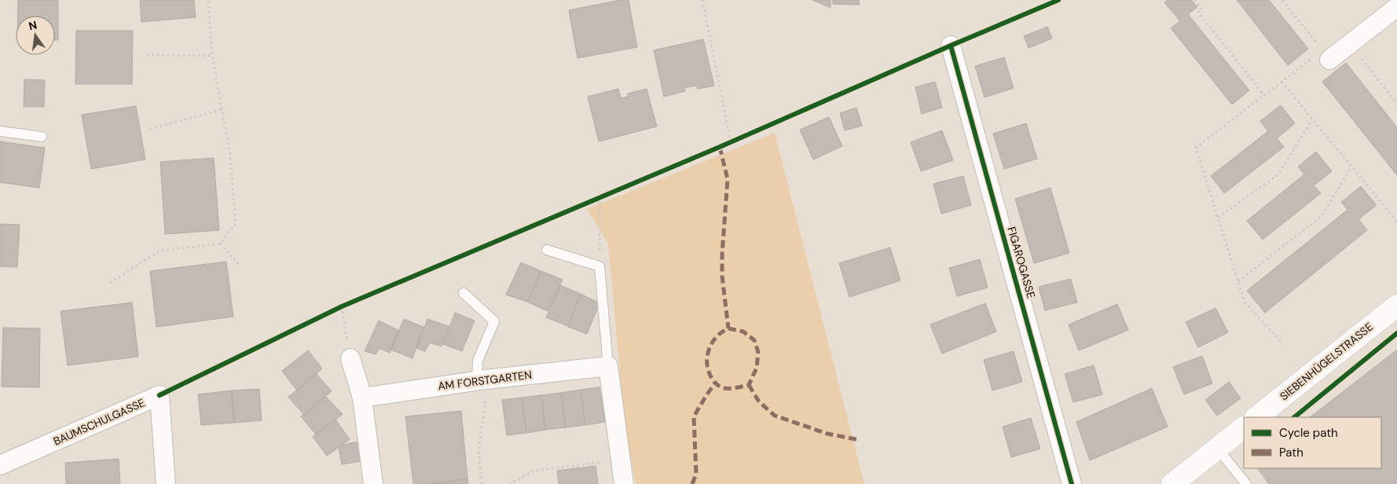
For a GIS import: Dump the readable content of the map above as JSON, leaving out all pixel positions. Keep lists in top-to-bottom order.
{
  "streets": {
    "street": [
      "FIGAROGASSE",
      "SIEBENHÜGELSTRASSE",
      "AM FORSTGARTEN",
      "BAUMSCHULGASSE"
    ]
  },
  "legend": ["Cycle path", "Path"],
  "north": "top"
}
